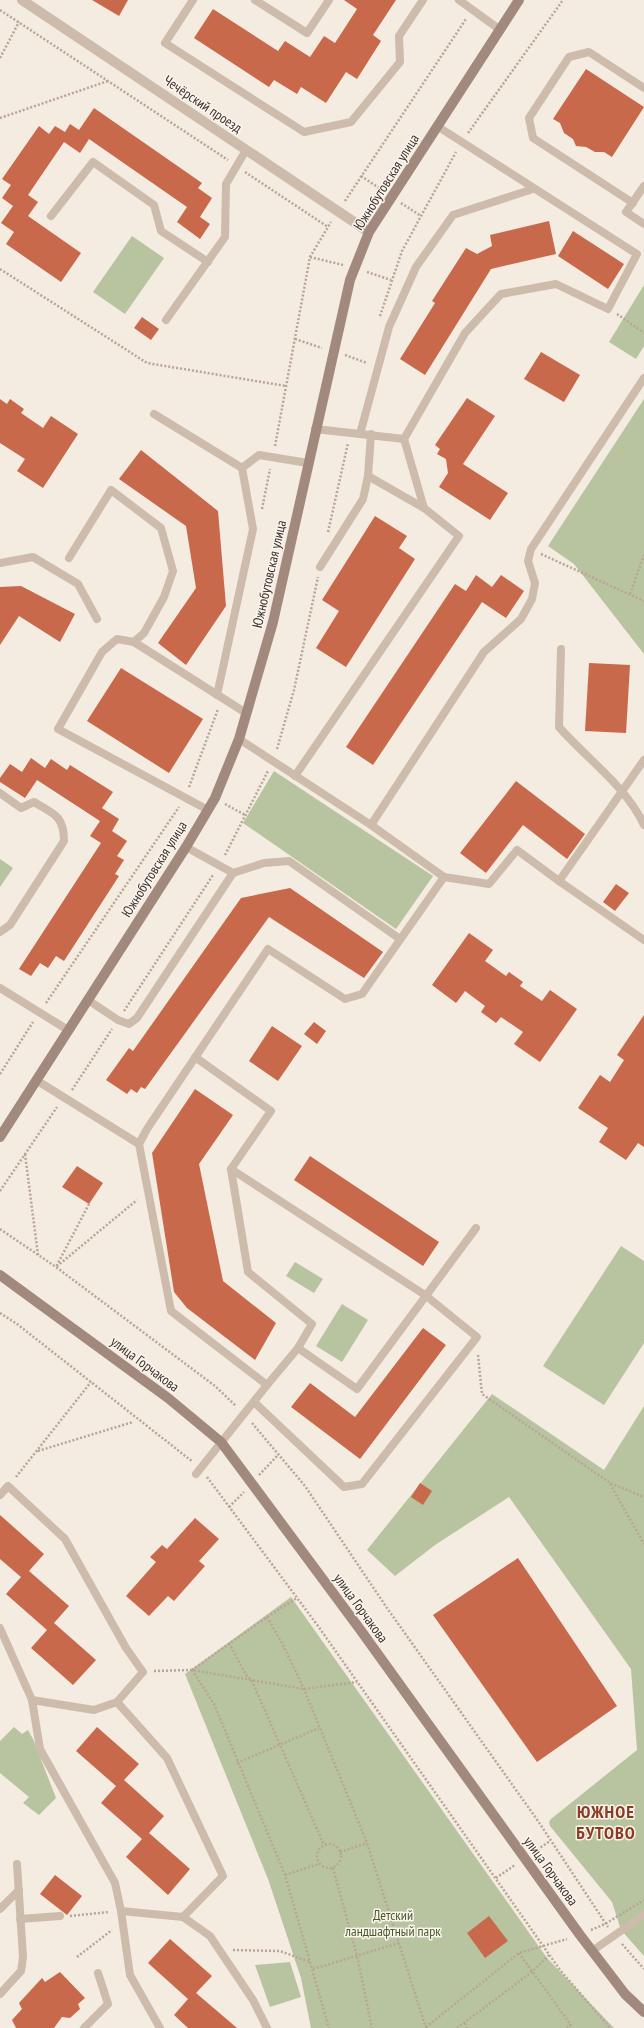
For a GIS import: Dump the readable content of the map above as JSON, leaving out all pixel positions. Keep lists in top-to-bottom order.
{
  "streets": {
    "street": ["Чечёрский проезд", "Южнобутовская улица", "улица Горчакова"]
  },
  "crossings": [
    ["Чечёрский проезд", "Южнобутовская улица"]
  ],
  "districts": ["ЮЖНОЕ БУТОВО"],
  "parks": ["Детский ландшафтный парк"]
}
